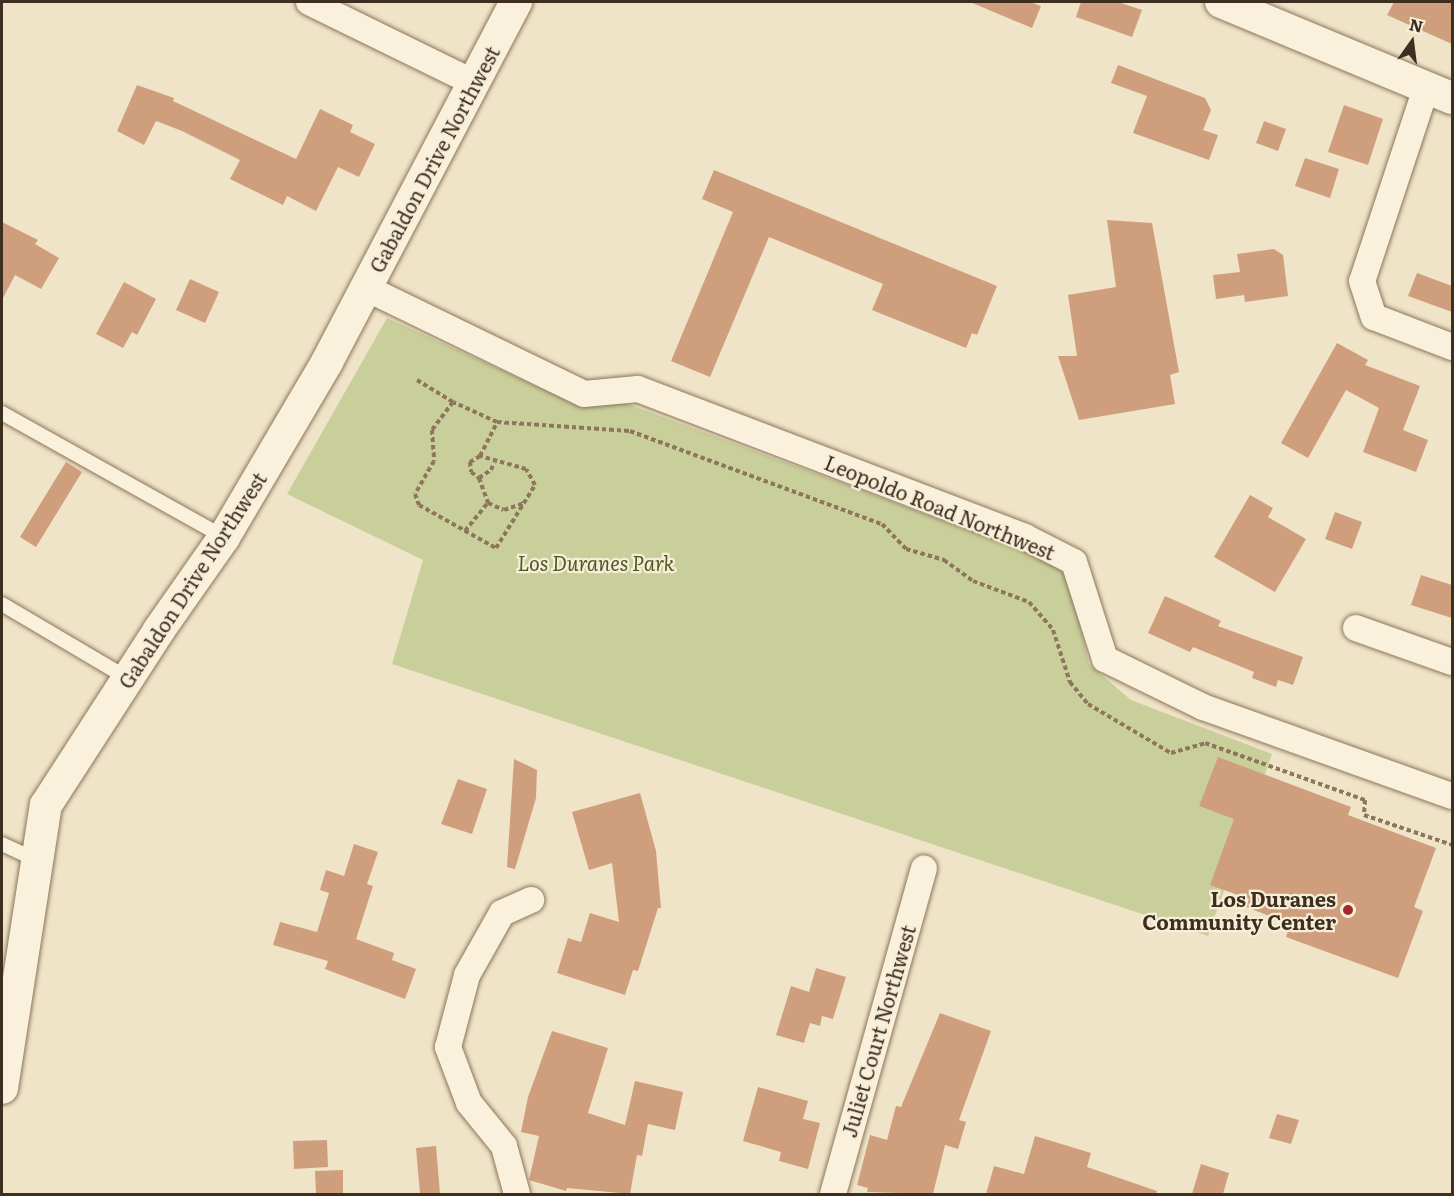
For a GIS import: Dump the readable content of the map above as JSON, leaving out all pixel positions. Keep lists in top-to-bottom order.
{
  "streets": {
    "street": ["Gabaldon Drive Northwest", "Leopoldo Road Northwest", "Juliet Court Northwest"]
  },
  "crossings": [
    ["Gabaldon Drive Northwest", "Leopoldo Road Northwest"]
  ],
  "parks": ["Los Duranes Park"],
  "places": ["Los Duranes Community Center"],
  "north": "top"
}
